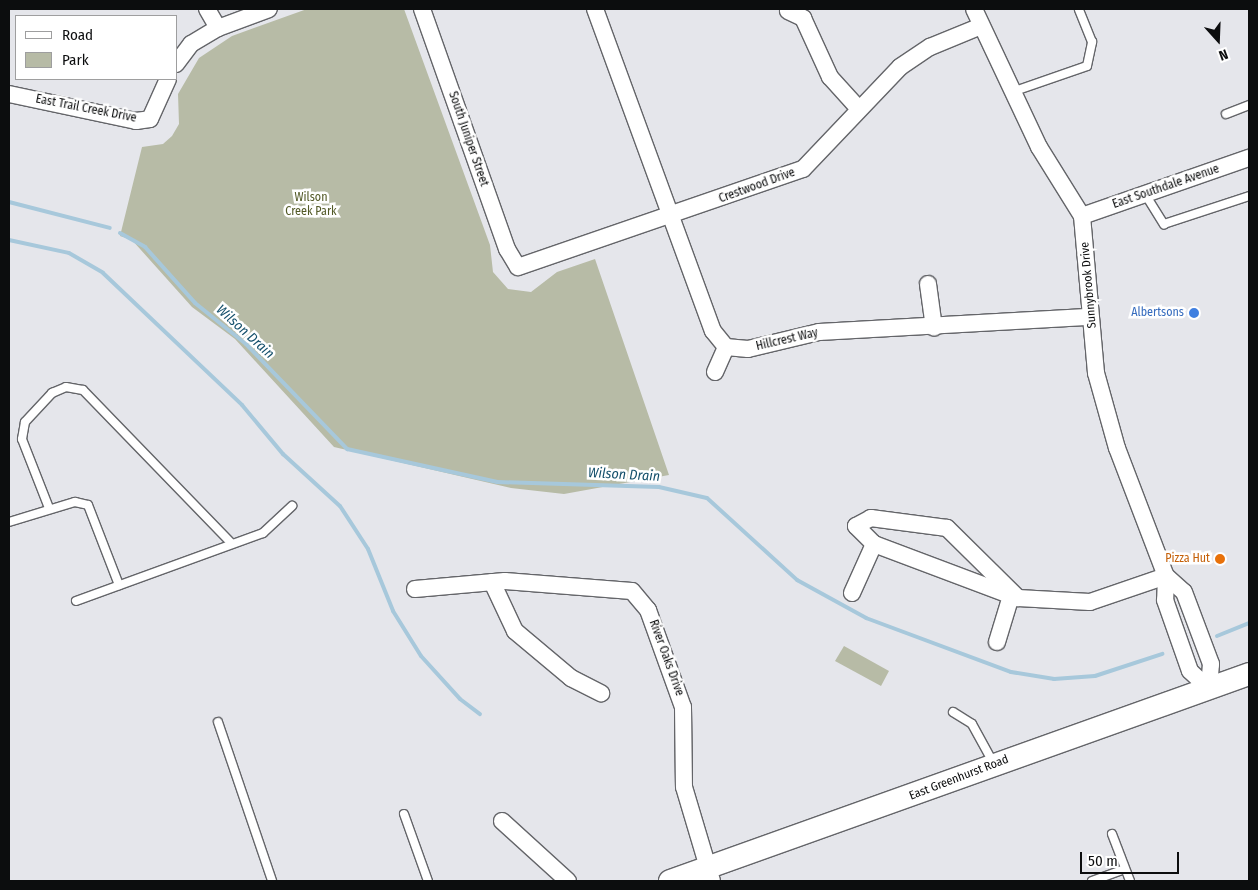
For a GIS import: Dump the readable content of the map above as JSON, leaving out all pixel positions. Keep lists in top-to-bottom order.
{
  "streets": {
    "main road": ["East Greenhurst Road"],
    "street": [
      "East Trail Creek Drive",
      "South Juniper Street",
      "Crestwood Drive",
      "East Southdale Avenue",
      "Sunnybrook Drive",
      "Hillcrest Way",
      "River Oaks Drive"
    ]
  },
  "crossings": [
    ["South Juniper Street", "Crestwood Drive"],
    ["Crestwood Drive", "Sunnybrook Drive"],
    ["East Southdale Avenue", "Sunnybrook Drive"],
    ["Sunnybrook Drive", "Hillcrest Way"],
    ["Sunnybrook Drive", "East Greenhurst Road"],
    ["River Oaks Drive", "East Greenhurst Road"]
  ],
  "water": ["Wilson Drain"],
  "parks": ["Wilson Creek Park"],
  "places": ["Albertsons", "Pizza Hut"],
  "legend": ["Road", "Park"],
  "scale_bar": "50 m",
  "north": "bottom"
}
